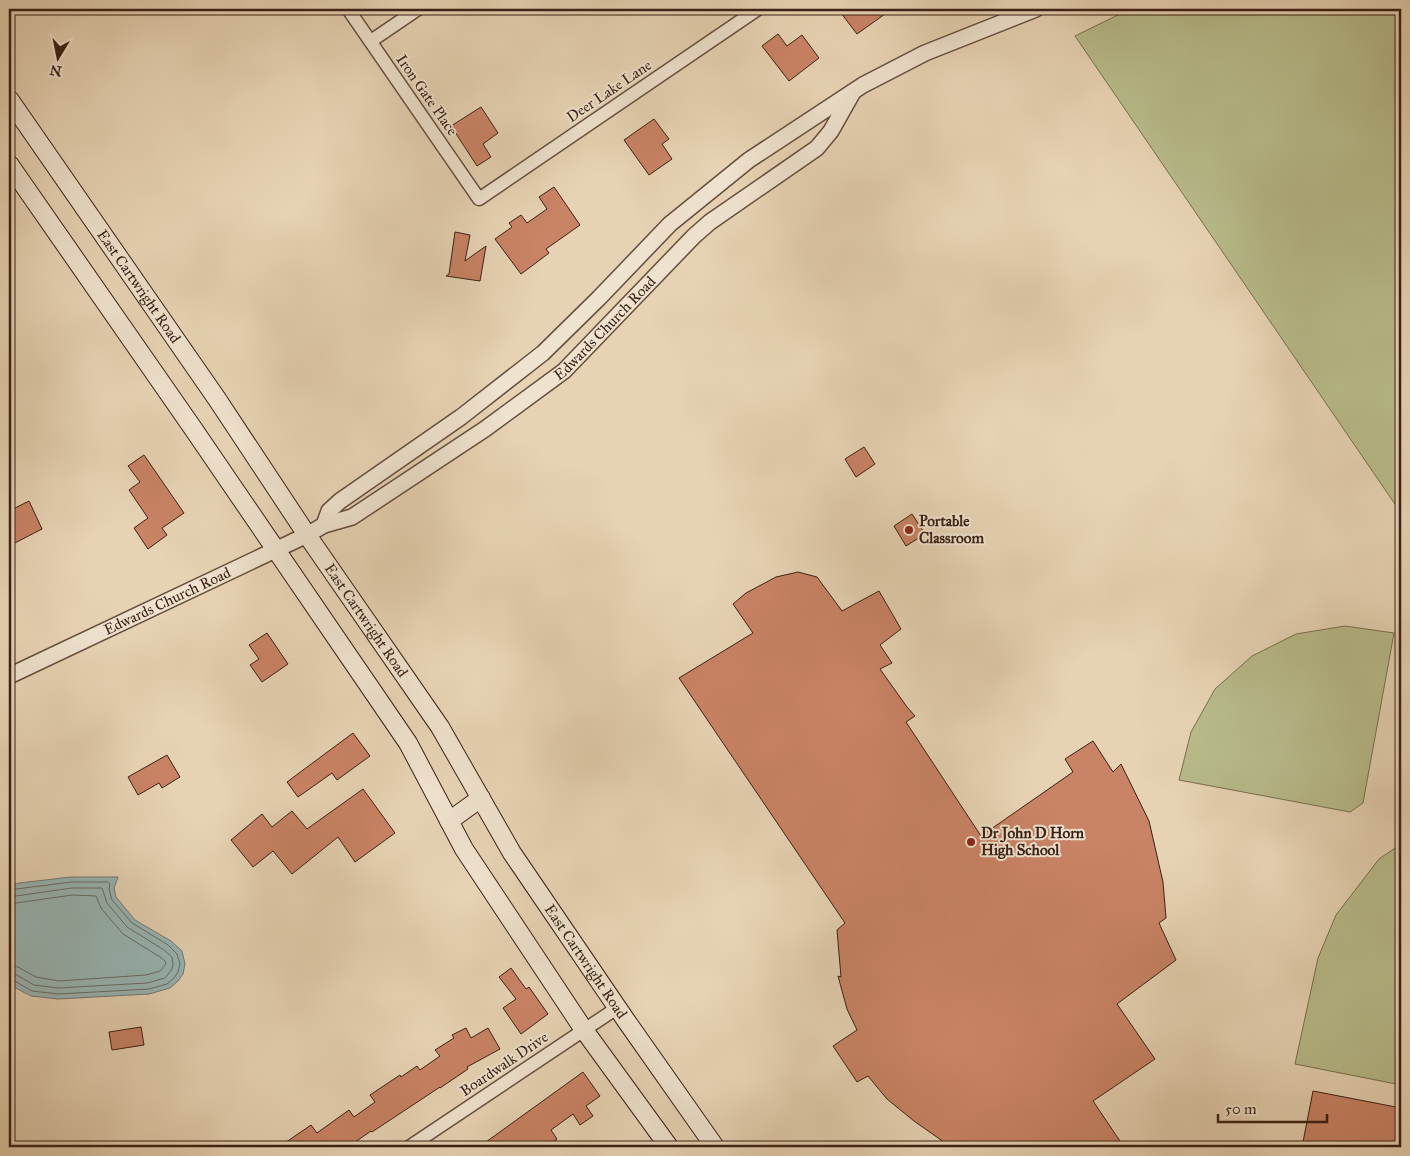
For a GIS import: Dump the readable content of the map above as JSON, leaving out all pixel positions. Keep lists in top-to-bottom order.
{
  "streets": {
    "main road": ["East Cartwright Road"],
    "street": [
      "Deer Lake Lane",
      "Iron Gate Place",
      "Edwards Church Road",
      "Boardwalk Drive"
    ]
  },
  "crossings": [
    ["Deer Lake Lane", "Iron Gate Place"],
    ["East Cartwright Road", "Edwards Church Road"],
    ["East Cartwright Road", "Boardwalk Drive"]
  ],
  "places": ["Portable Classroom", "Dr John D Horn High School"],
  "scale_bar": "50 m",
  "north": "bottom"
}
